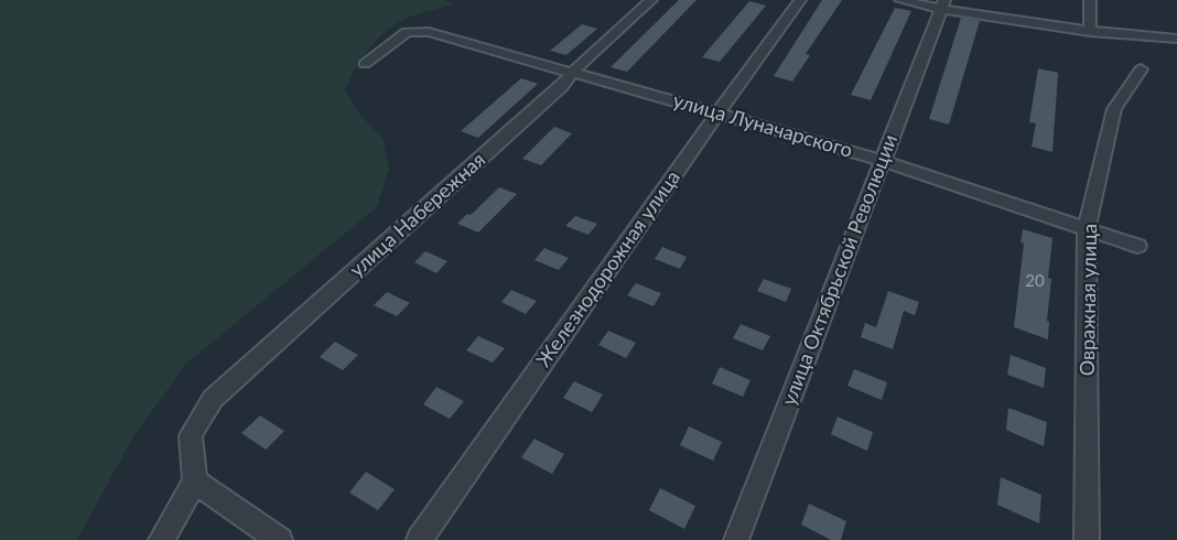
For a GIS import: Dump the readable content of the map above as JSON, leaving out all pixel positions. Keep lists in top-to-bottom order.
{
  "streets": {
    "street": [
      "улица Луначарского",
      "улица Набережная",
      "Железнодорожная улица",
      "улица Октябрьской Революции",
      "Овражная улица"
    ]
  },
  "crossings": [
    ["улица Луначарского", "улица Набережная"],
    ["улица Луначарского", "Железнодорожная улица"],
    ["улица Луначарского", "улица Октябрьской Революции"],
    ["улица Луначарского", "Овражная улица"]
  ],
  "house_numbers": ["20"]
}
